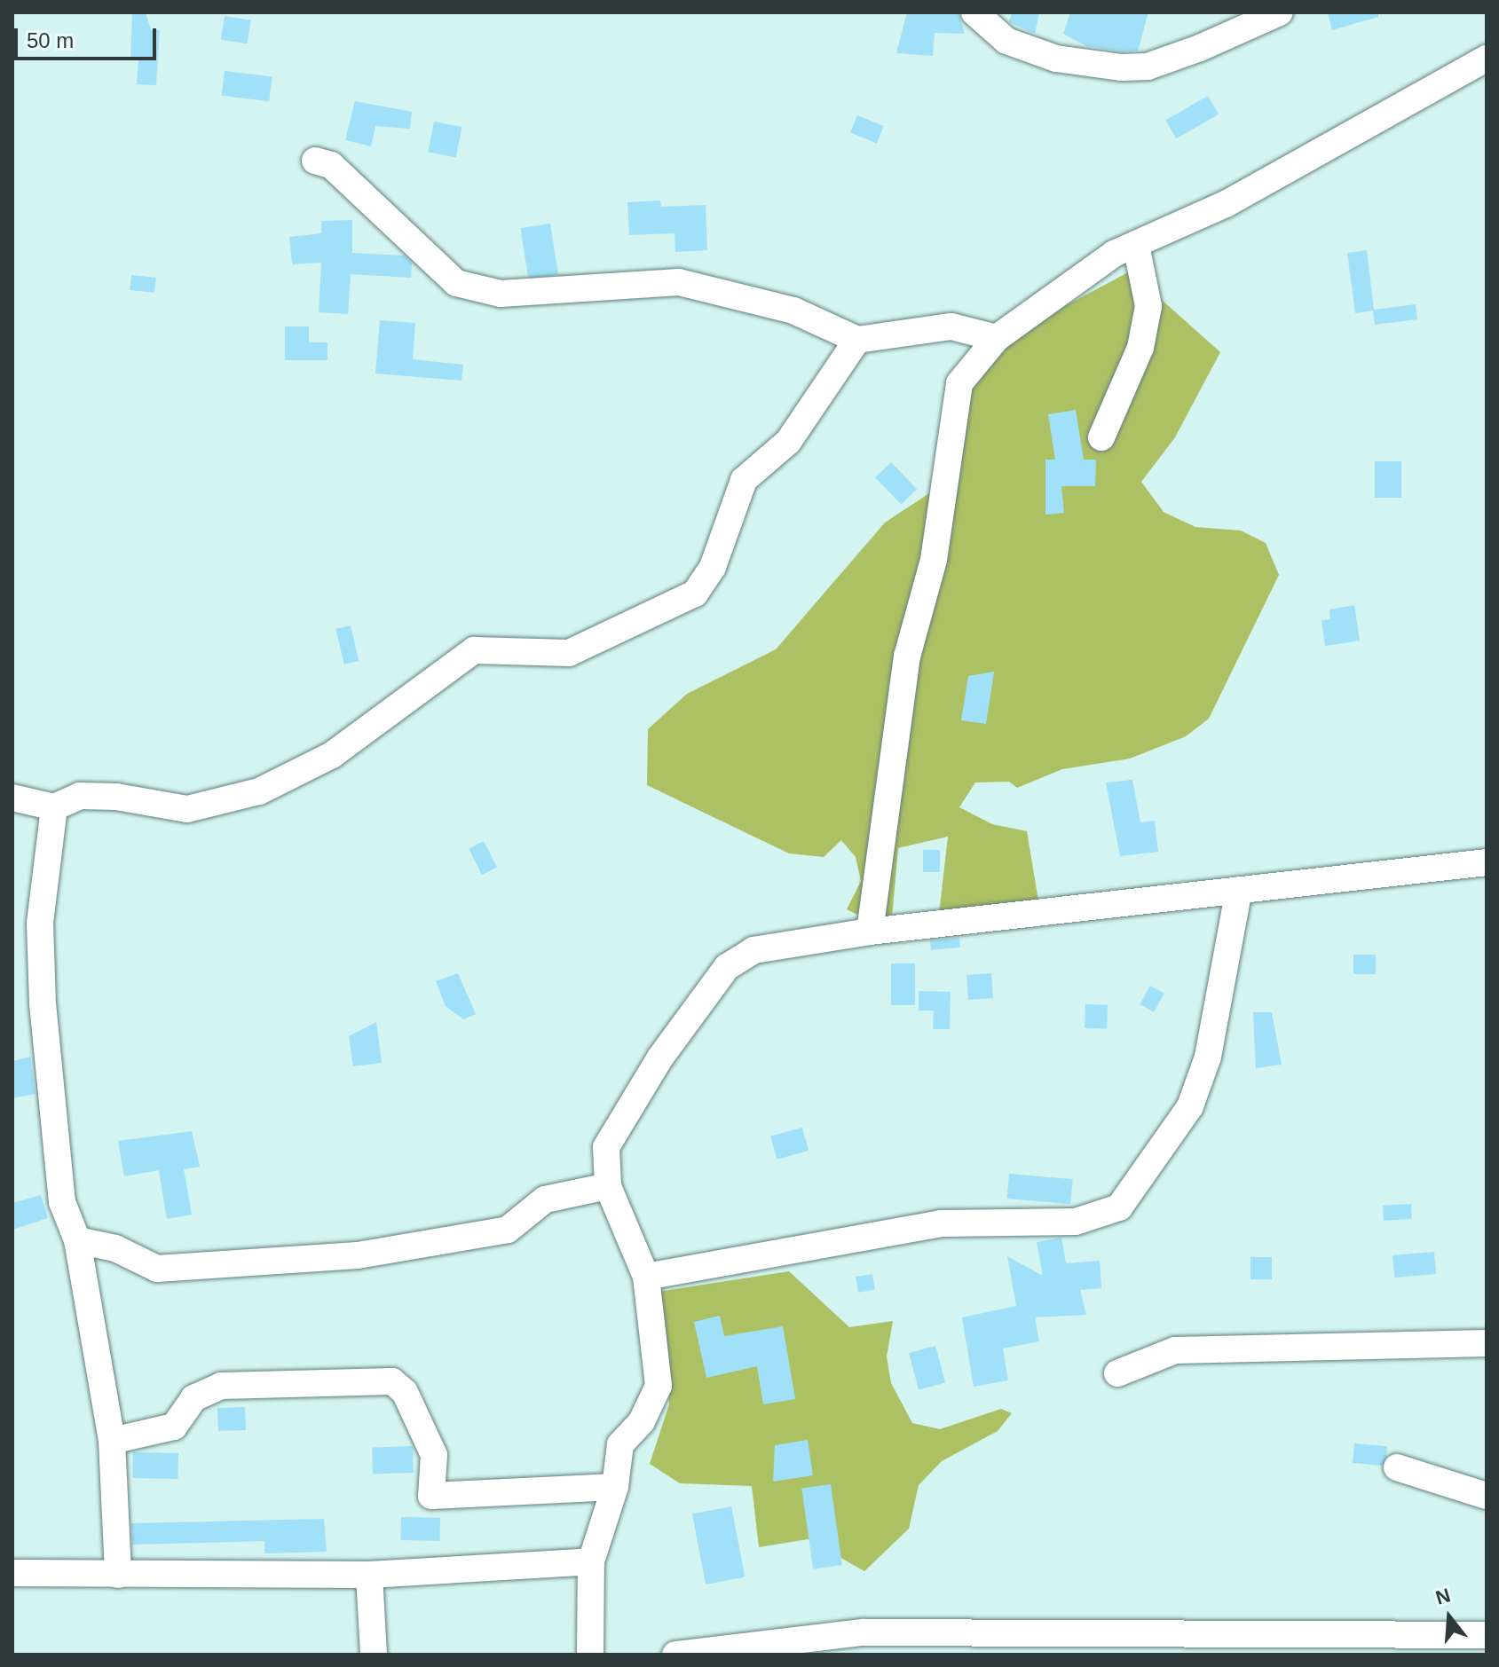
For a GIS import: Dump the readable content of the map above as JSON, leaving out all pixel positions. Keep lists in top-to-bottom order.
{
  "scale_bar": "50 m",
  "north": "top"
}
